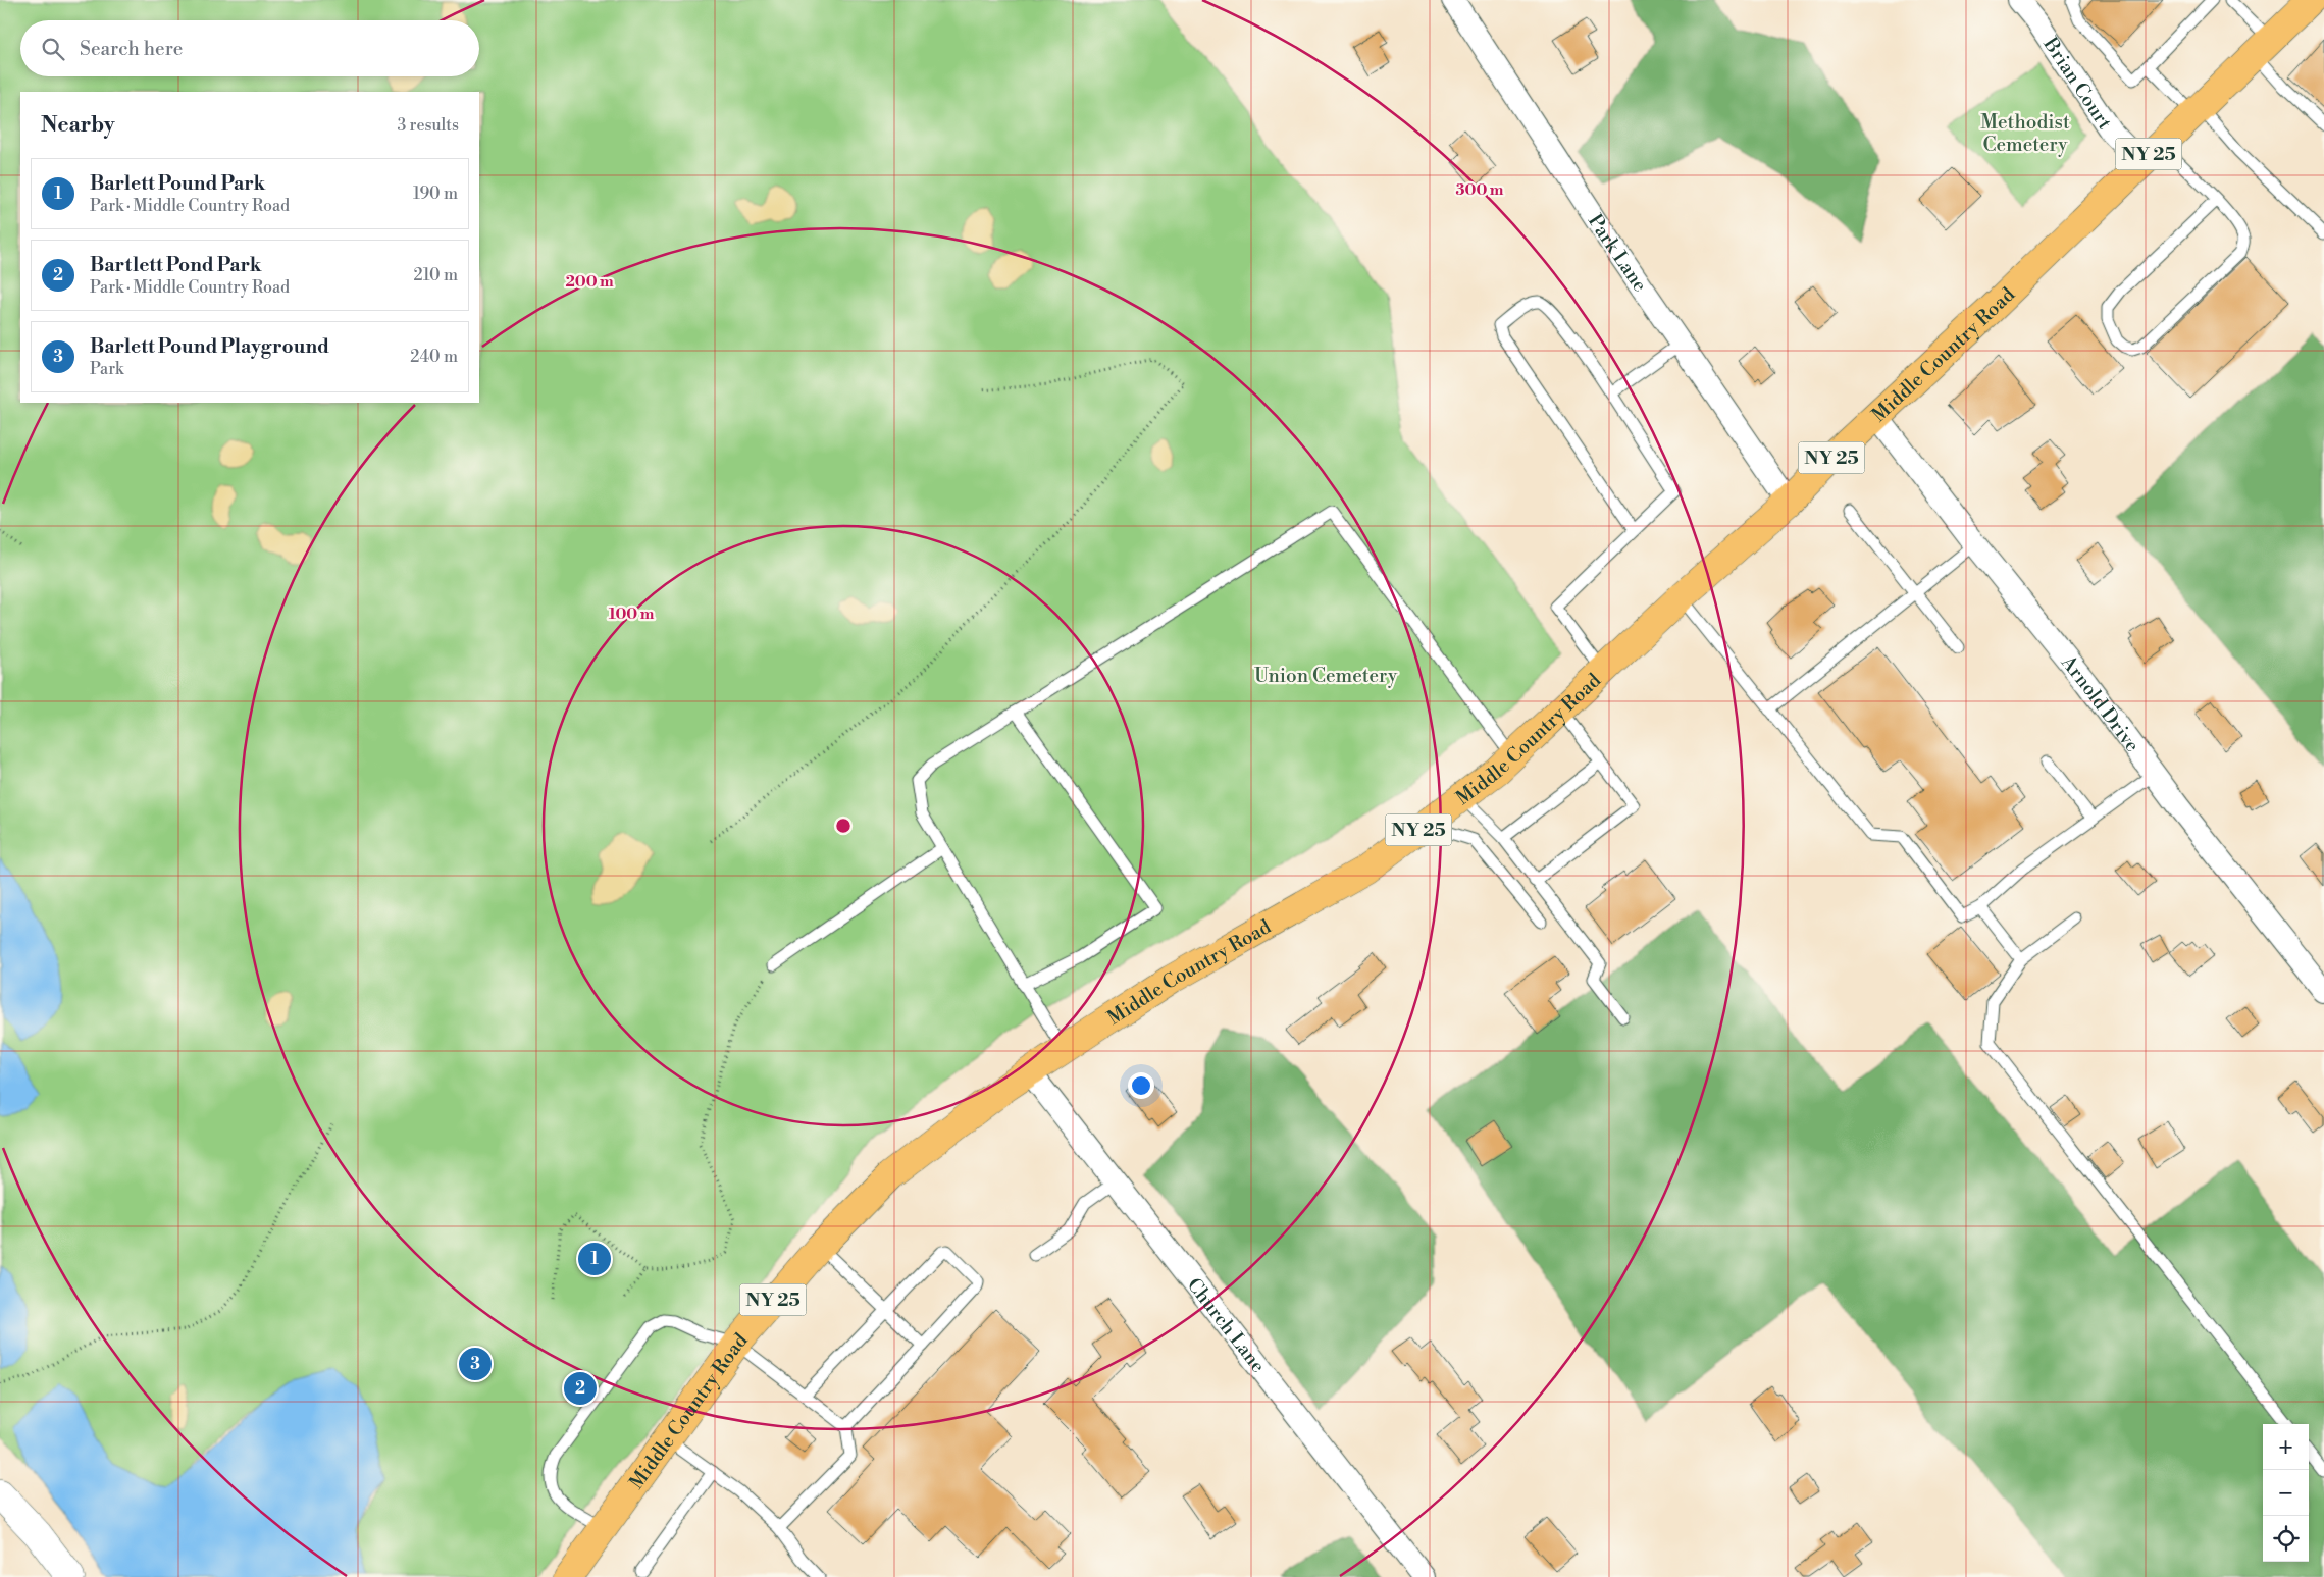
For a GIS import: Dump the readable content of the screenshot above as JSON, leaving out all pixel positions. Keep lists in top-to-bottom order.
{
  "streets": {
    "main road": ["NY 25", "Middle Country Road"],
    "street": [
      "Brian Court",
      "Park Lane",
      "Arnold Drive",
      "Church Lane"
    ]
  },
  "crossings": [
    ["Brian Court", "Middle Country Road"],
    ["Park Lane", "Middle Country Road"],
    ["Middle Country Road", "Arnold Drive"],
    ["Middle Country Road", "Church Lane"]
  ],
  "parks": ["Methodist Cemetery", "Union Cemetery"],
  "page": {
    "search": "Search here",
    "heading": ["Nearby", "3 results"],
    "list": [
      {
        "mark": "1",
        "name": "Barlett Pound Park",
        "note": "Park · Middle Country Road",
        "value": "190 m"
      },
      {
        "mark": "2",
        "name": "Bartlett Pond Park",
        "note": "Park · Middle Country Road",
        "value": "210 m"
      },
      {
        "mark": "3",
        "name": "Barlett Pound Playground",
        "note": "Park",
        "value": "240 m"
      }
    ],
    "pins": ["1", "3", "2"],
    "map_buttons": ["+", "−"]
  },
  "rings": ["300 m", "200 m", "100 m"]
}
